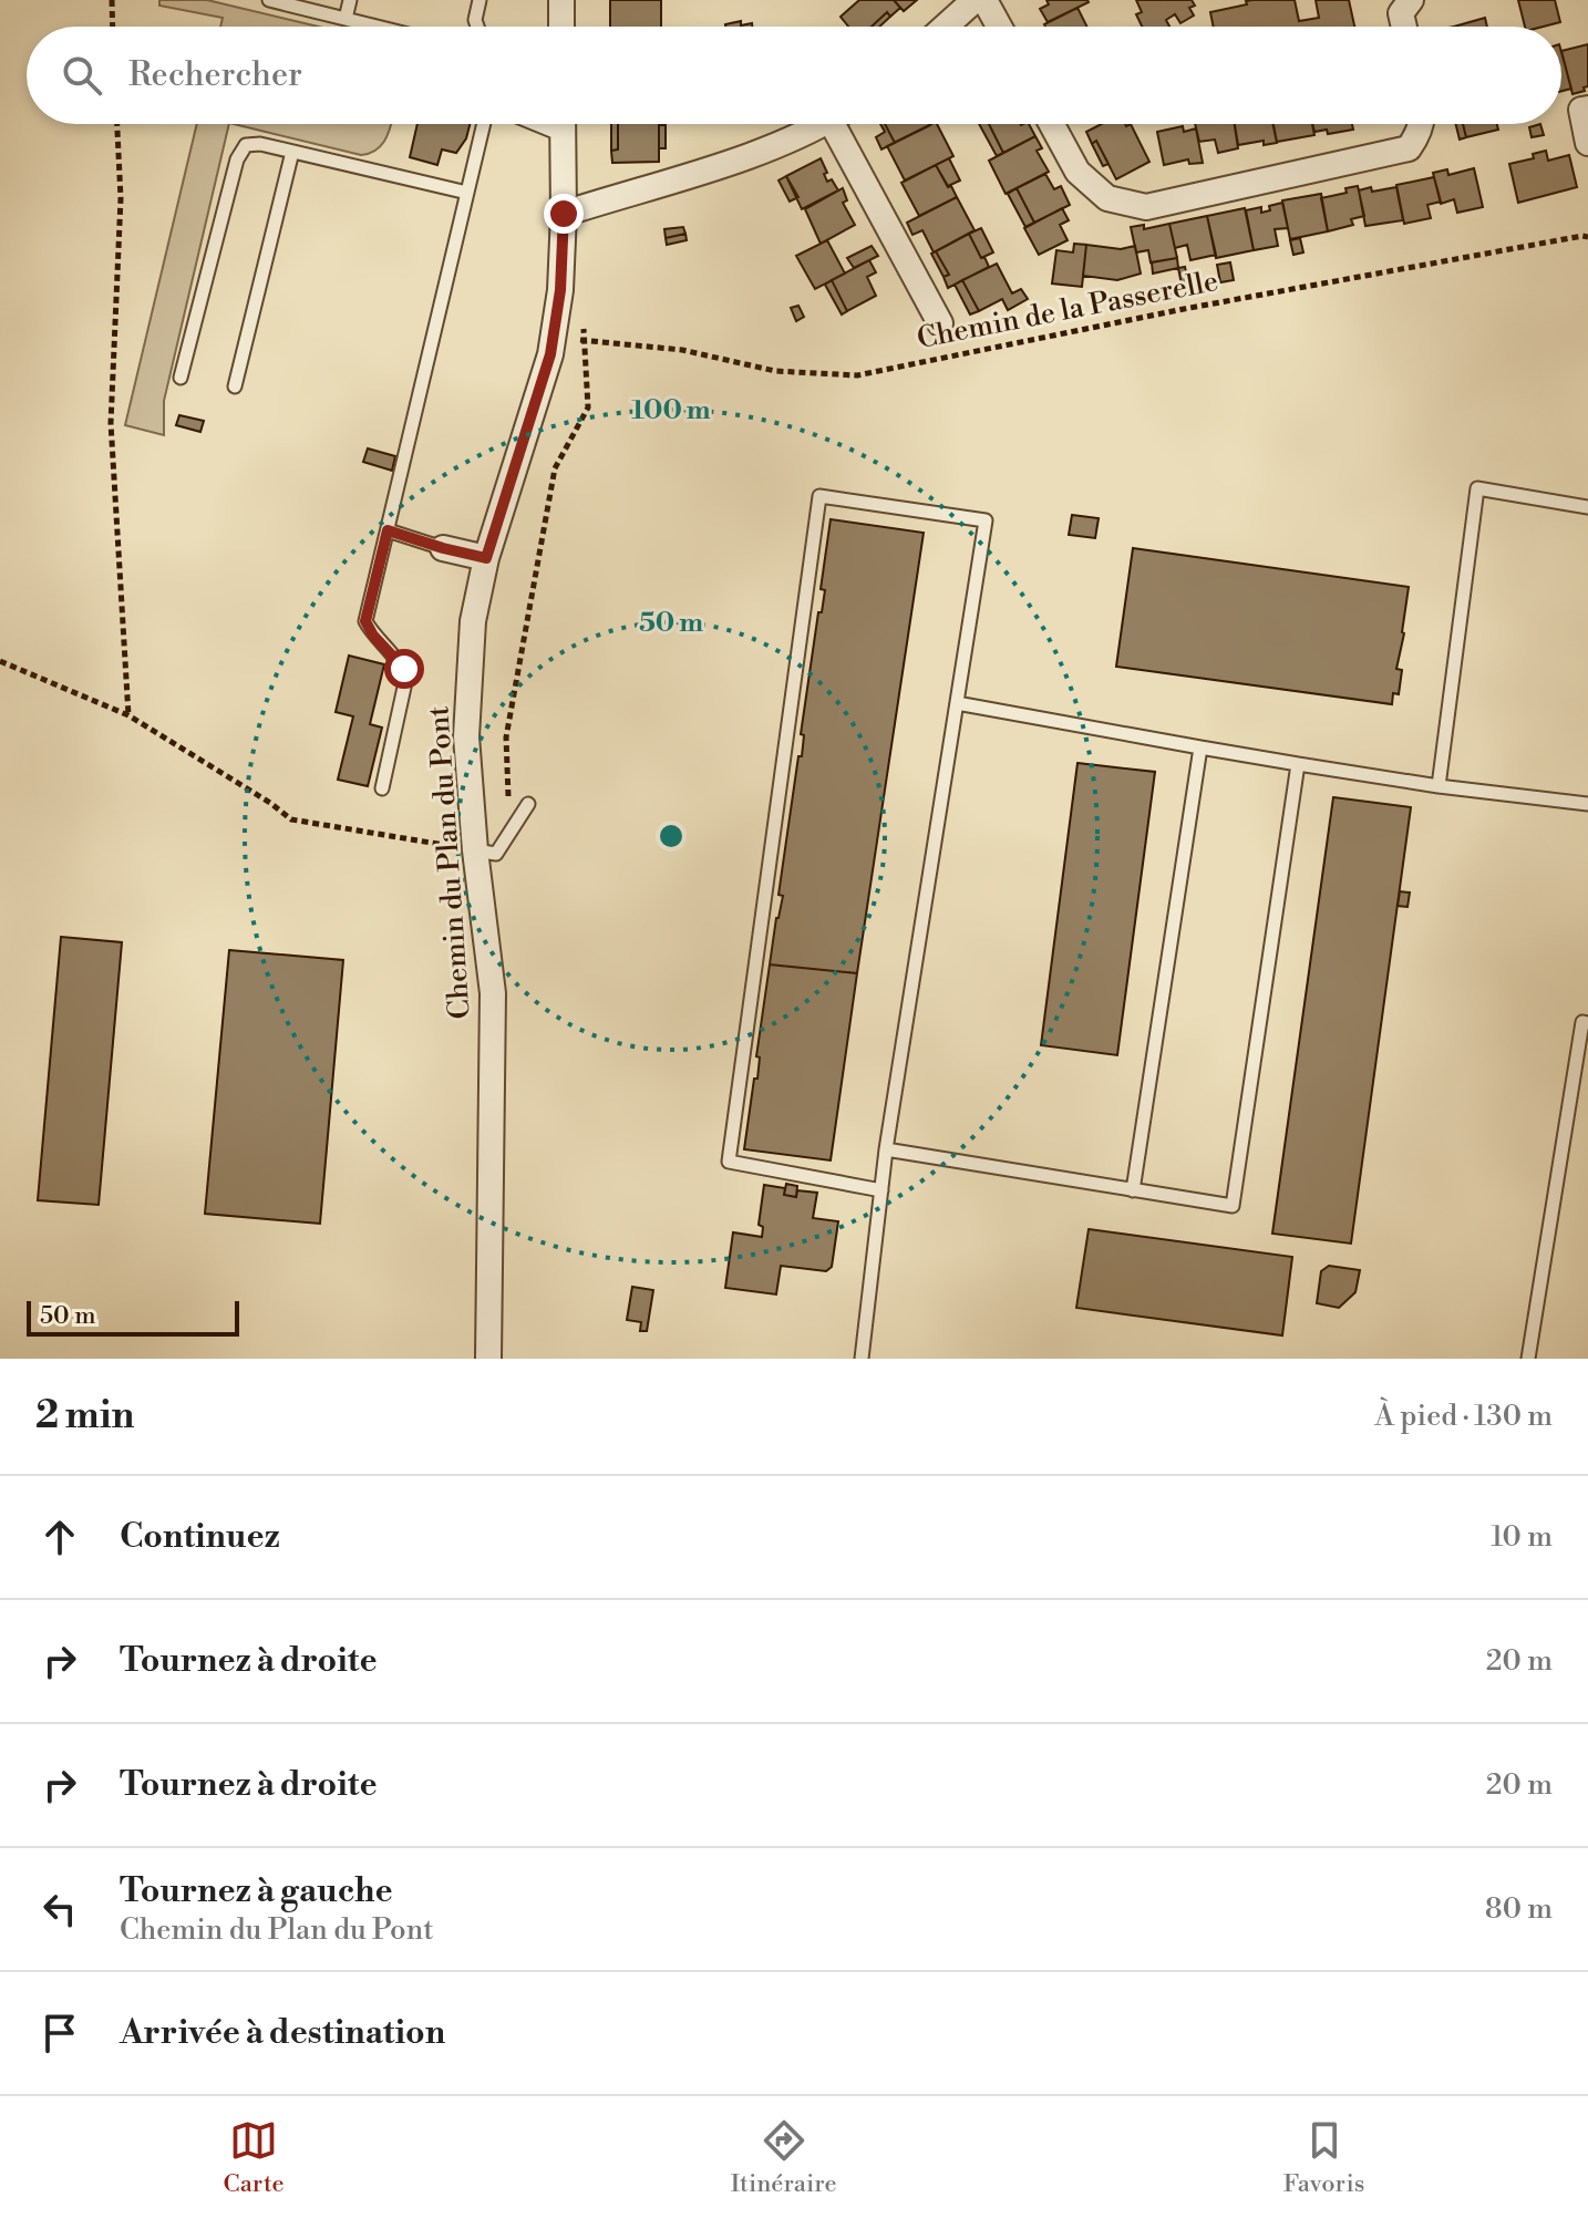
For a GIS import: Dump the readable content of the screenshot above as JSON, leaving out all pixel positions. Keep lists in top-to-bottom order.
{
  "streets": {
    "street": ["Chemin du Plan du Pont"],
    "path": ["Chemin de la Passerelle"]
  },
  "crossings": [
    ["Chemin de la Passerelle", "Chemin du Plan du Pont"]
  ],
  "scale_bar": "50 m",
  "page": {
    "search": "Rechercher",
    "scale": "50 m",
    "heading": ["2 min", "À pied · 130 m"],
    "list": [
      ["Continuez", "10 m"],
      ["Tournez à droite", "20 m"],
      ["Tournez à droite", "20 m"],
      ["Tournez à gauche", "Chemin du Plan du Pont", "80 m"],
      "Arrivée à destination"
    ],
    "nav": ["Carte", "Itinéraire", "Favoris"]
  },
  "rings": ["100 m", "50 m"]
}
